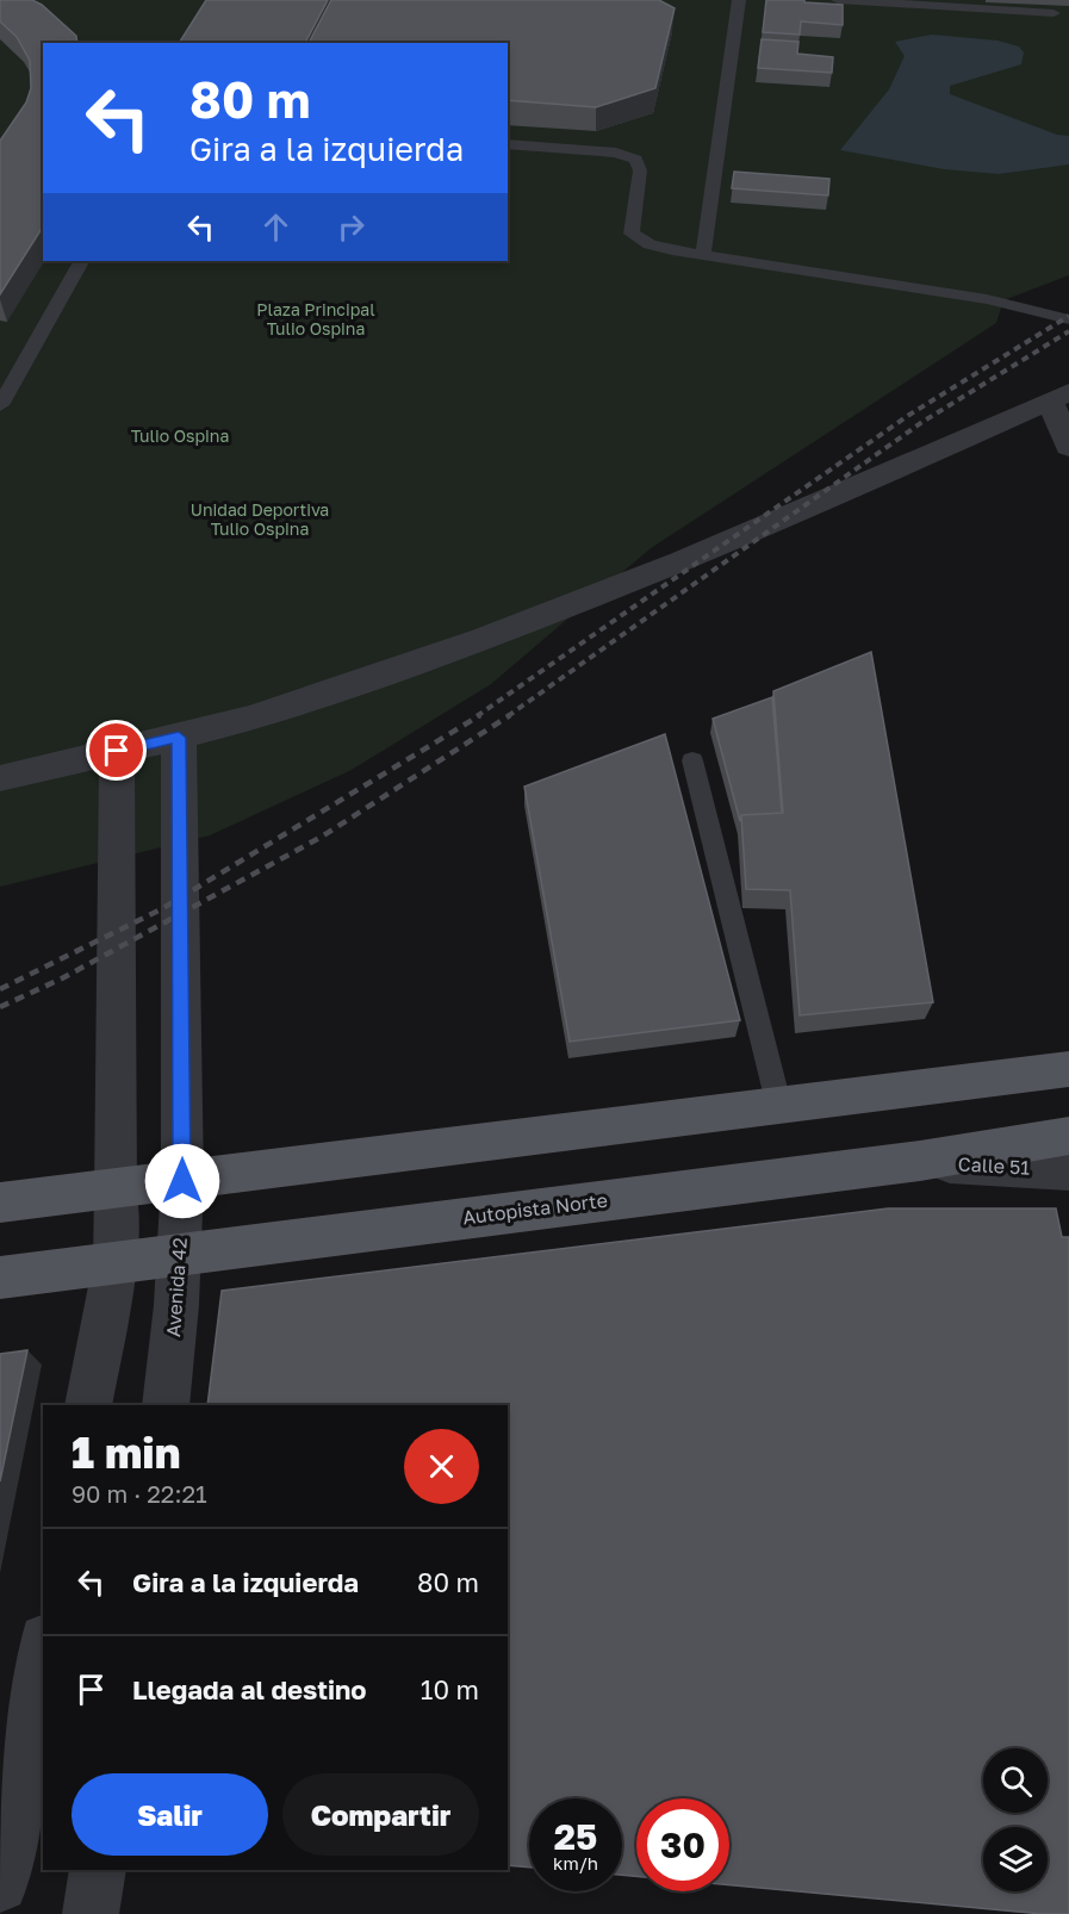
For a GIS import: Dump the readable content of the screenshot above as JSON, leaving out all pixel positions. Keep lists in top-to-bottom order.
{
  "streets": {
    "main road": ["Autopista Norte"],
    "street": ["Calle 51", "Avenida 42"]
  },
  "crossings": [
    ["Calle 51", "Autopista Norte"],
    ["Autopista Norte", "Avenida 42"]
  ],
  "parks": ["Plaza Principal Tulio Ospina", "Tulio Ospina", "Unidad Deportiva Tulio Ospina"],
  "page": {
    "turn": ["80 m", "Gira a la izquierda"],
    "heading": ["1 min", "90 m · 22:21"],
    "list": [
      {
        "name": "Gira a la izquierda",
        "value": "80 m"
      },
      {
        "name": "Llegada al destino",
        "value": "10 m"
      }
    ],
    "buttons": ["Salir", "Compartir"],
    "speed": "25 km/h",
    "limit": "30"
  }
}
